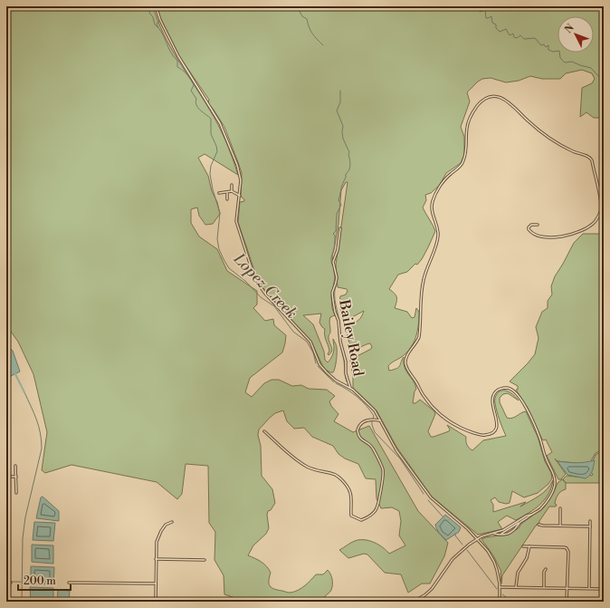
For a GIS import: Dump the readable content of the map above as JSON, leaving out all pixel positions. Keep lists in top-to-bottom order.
{
  "streets": {
    "street": ["Bailey Road"]
  },
  "water": ["Lopez Creek"],
  "scale_bar": "200 m",
  "north": "top left"
}
